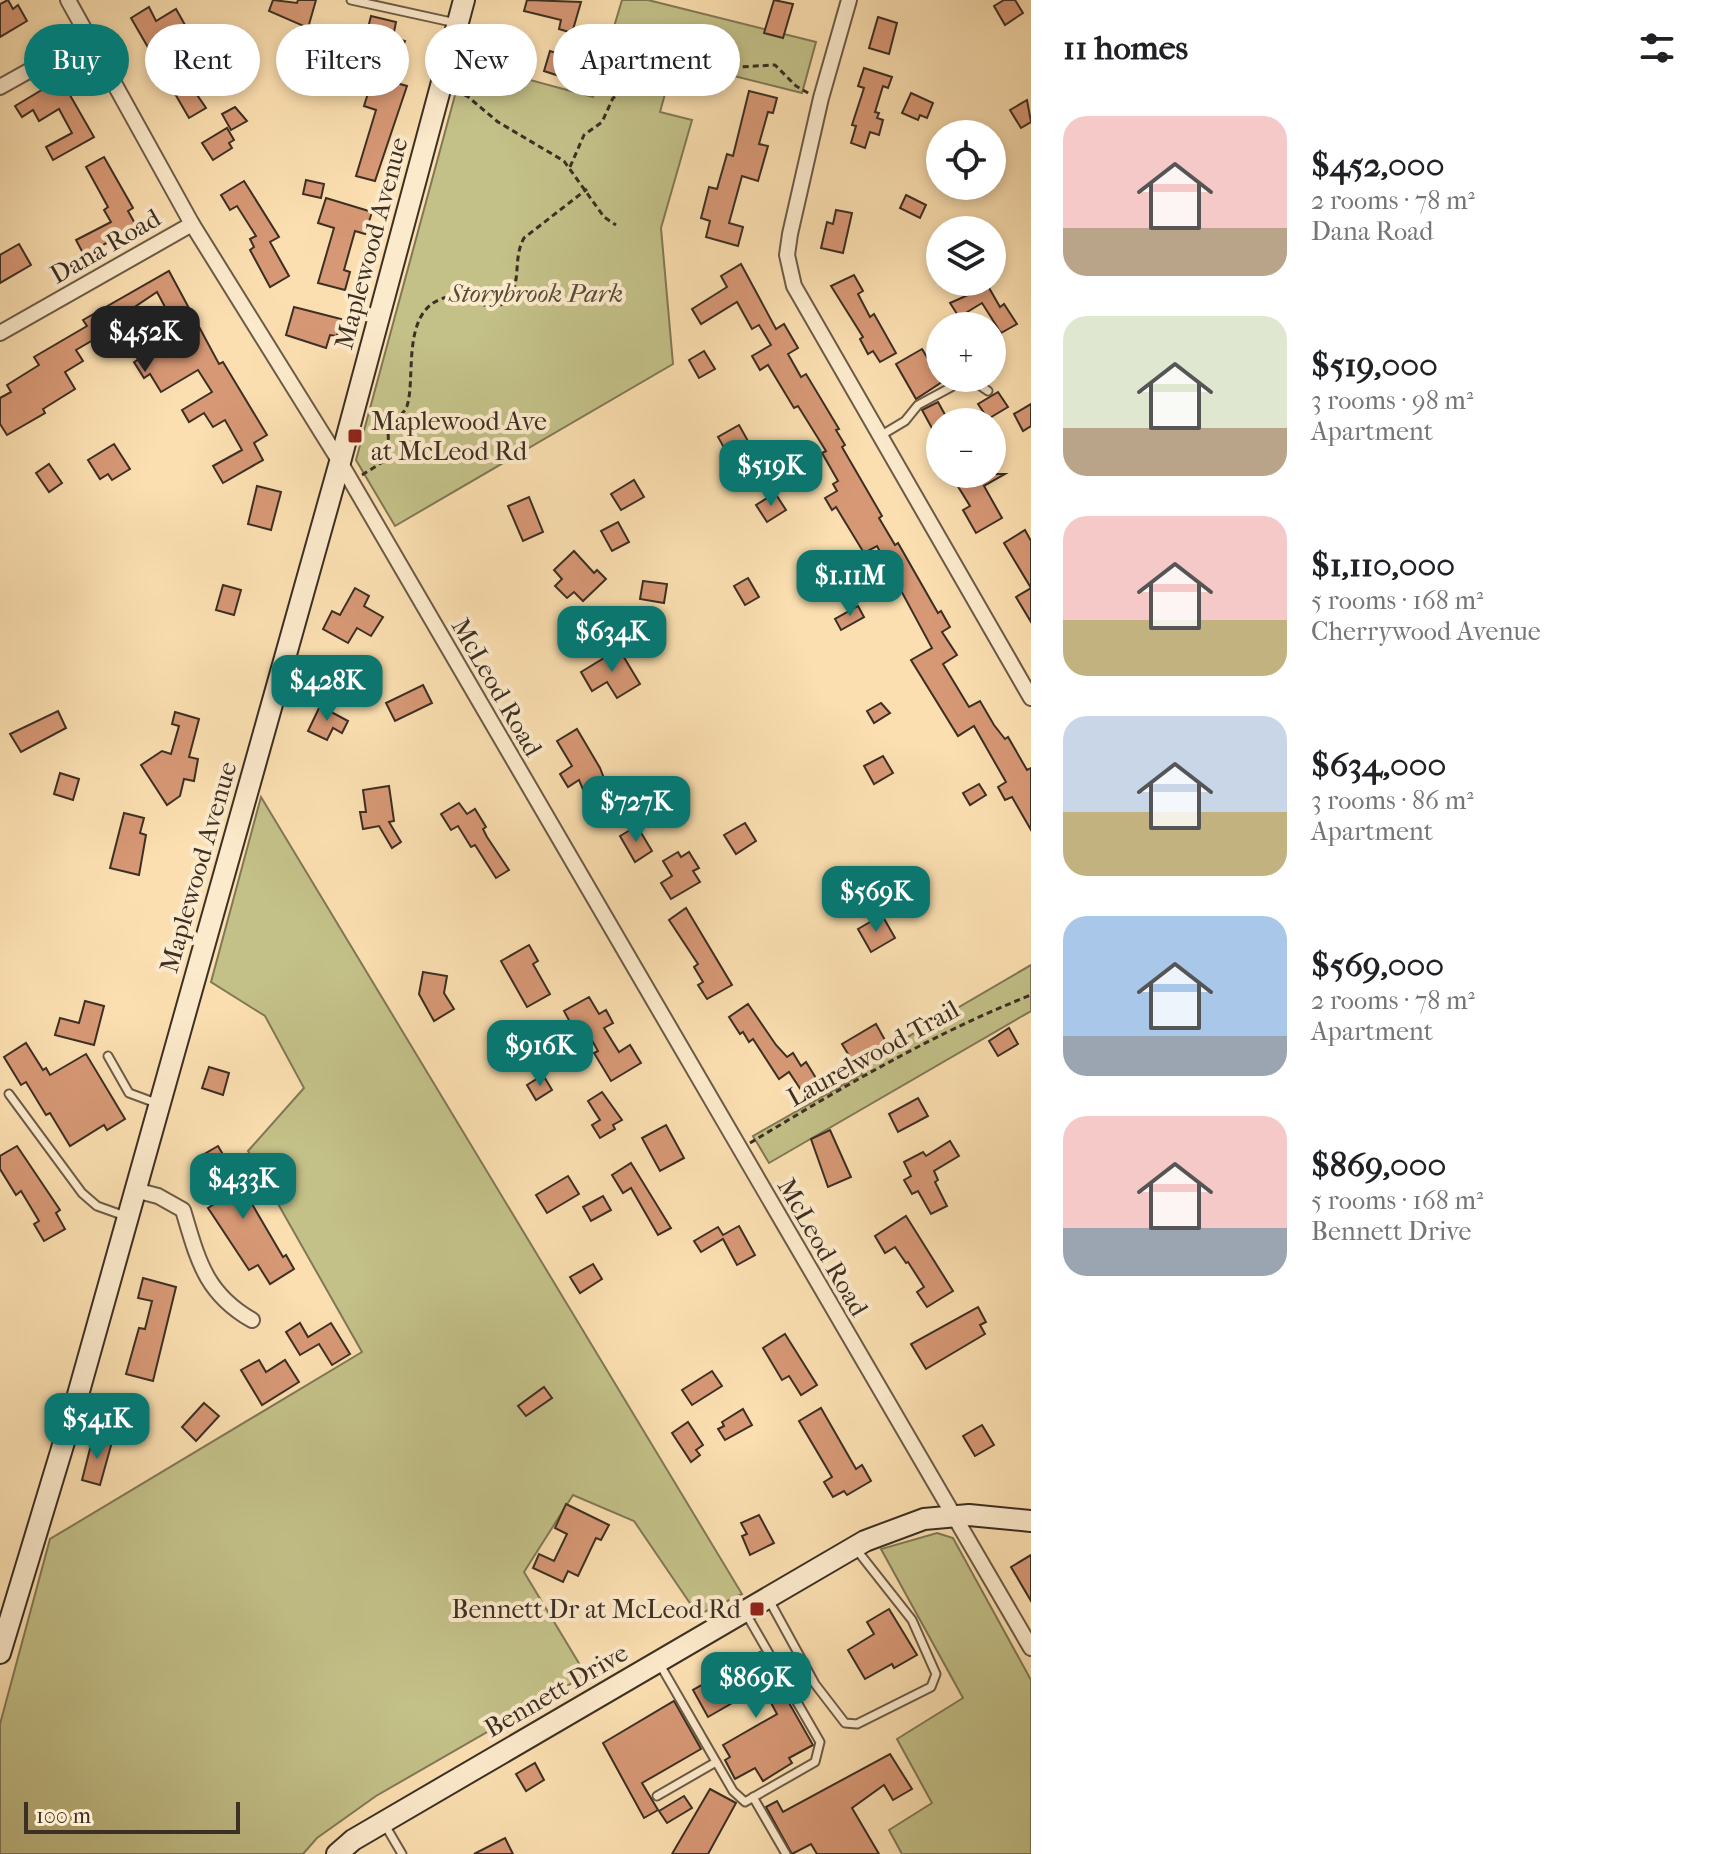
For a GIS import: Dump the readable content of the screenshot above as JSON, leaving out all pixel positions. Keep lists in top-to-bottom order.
{
  "streets": {
    "street": [
      "Maplewood Avenue",
      "Dana Road",
      "McLeod Road",
      "Bennett Drive"
    ],
    "path": ["Laurelwood Trail"]
  },
  "crossings": [
    ["Maplewood Avenue", "McLeod Road"],
    ["Dana Road", "McLeod Road"],
    ["McLeod Road", "Laurelwood Trail"],
    ["McLeod Road", "Bennett Drive"]
  ],
  "parks": ["Storybrook Park"],
  "places": {
    "transit": ["Maplewood Ave at McLeod Rd", "Bennett Dr at McLeod Rd"]
  },
  "scale_bar": "100 m",
  "page": {
    "heading": "11 homes",
    "chip": [
      "Buy",
      "Rent",
      "Filters",
      "New",
      "Apartment"
    ],
    "list": [
      {
        "name": "$452,000",
        "note": "2 rooms · 78 m² · Dana Road"
      },
      {
        "name": "$519,000",
        "note": "3 rooms · 98 m² · Apartment"
      },
      {
        "name": "$1,110,000",
        "note": "5 rooms · 168 m² · Cherrywood Avenue"
      },
      {
        "name": "$634,000",
        "note": "3 rooms · 86 m² · Apartment"
      },
      {
        "name": "$569,000",
        "note": "2 rooms · 78 m² · Apartment"
      },
      {
        "name": "$869,000",
        "note": "5 rooms · 168 m² · Bennett Drive"
      }
    ],
    "map_buttons": ["+", "−"],
    "price": [
      "$452K",
      "$519K",
      "$1.11M",
      "$634K",
      "$428K",
      "$727K",
      "$569K",
      "$916K",
      "$433K",
      "$541K",
      "$869K"
    ],
    "scale": "100 m"
  }
}
